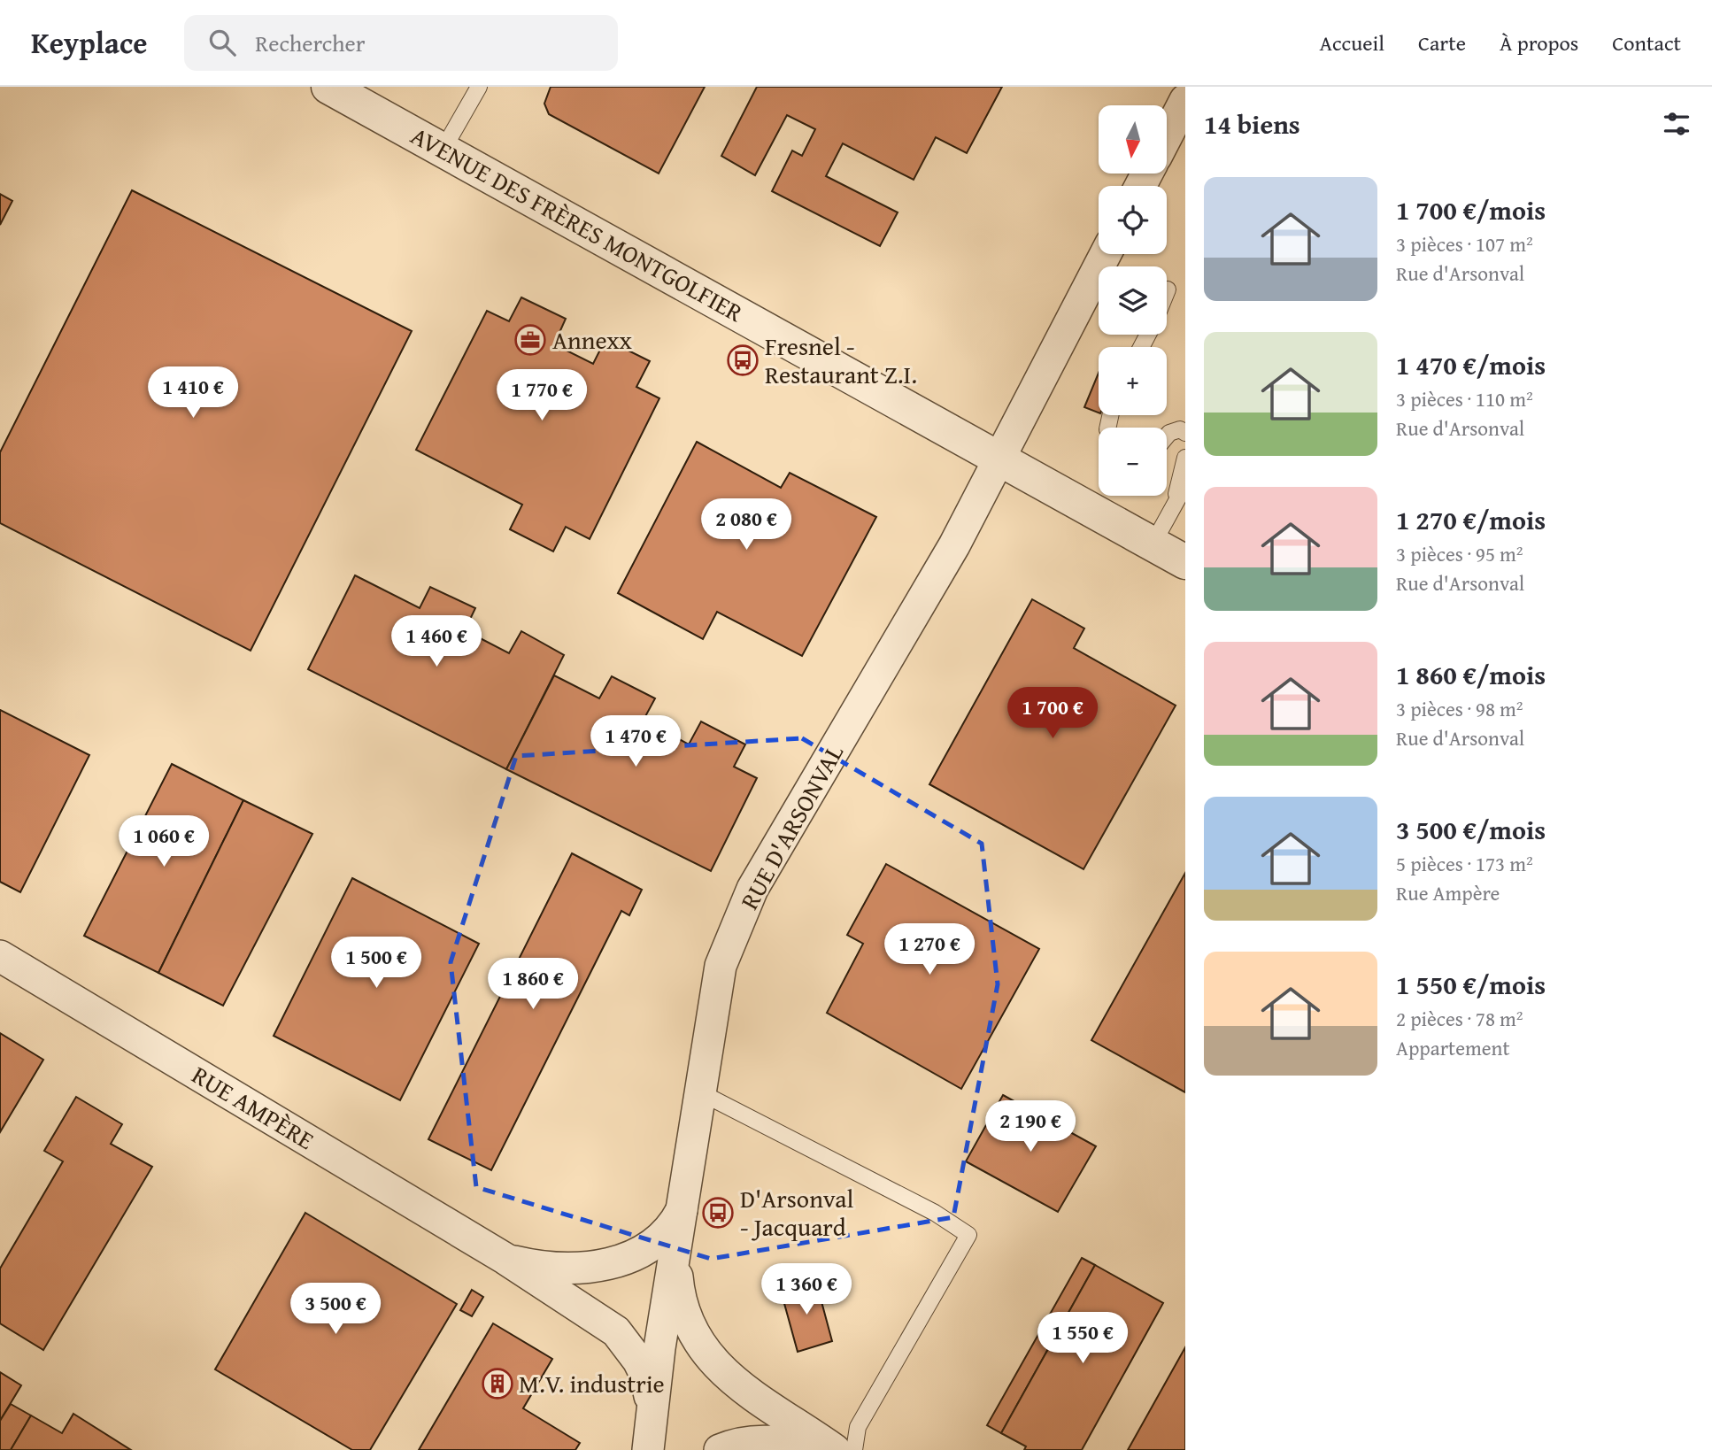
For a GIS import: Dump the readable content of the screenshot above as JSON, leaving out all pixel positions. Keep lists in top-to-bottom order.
{
  "streets": {
    "street": ["AVENUE DES FRÈRES MONTGOLFIER", "RUE D'ARSONVAL", "RUE AMPÈRE"]
  },
  "crossings": [
    ["AVENUE DES FRÈRES MONTGOLFIER", "RUE D'ARSONVAL"],
    ["RUE D'ARSONVAL", "RUE AMPÈRE"]
  ],
  "places": {
    "office": ["Annexx"],
    "bus stop": ["Fresnel - Restaurant Z.I.", "D'Arsonval - Jacquard"],
    "building": ["M.V. industrie"]
  },
  "north": "bottom",
  "page": {
    "header": "Keyplace",
    "search": "Rechercher",
    "nav": [
      "Accueil",
      "Carte",
      "À propos",
      "Contact"
    ],
    "heading": "14 biens",
    "map_buttons": ["+", "−"],
    "list": [
      {
        "name": "1 700 €/mois",
        "note": "3 pièces · 107 m² · Rue d'Arsonval"
      },
      {
        "name": "1 470 €/mois",
        "note": "3 pièces · 110 m² · Rue d'Arsonval"
      },
      {
        "name": "1 270 €/mois",
        "note": "3 pièces · 95 m² · Rue d'Arsonval"
      },
      {
        "name": "1 860 €/mois",
        "note": "3 pièces · 98 m² · Rue d'Arsonval"
      },
      {
        "name": "3 500 €/mois",
        "note": "5 pièces · 173 m² · Rue Ampère"
      },
      {
        "name": "1 550 €/mois",
        "note": "2 pièces · 78 m² · Appartement"
      }
    ],
    "price": [
      "1 410 €",
      "1 770 €",
      "2 080 €",
      "1 460 €",
      "1 700 €",
      "1 470 €",
      "1 060 €",
      "1 270 €",
      "1 500 €",
      "1 860 €",
      "2 190 €",
      "1 360 €",
      "3 500 €",
      "1 550 €"
    ]
  }
}
